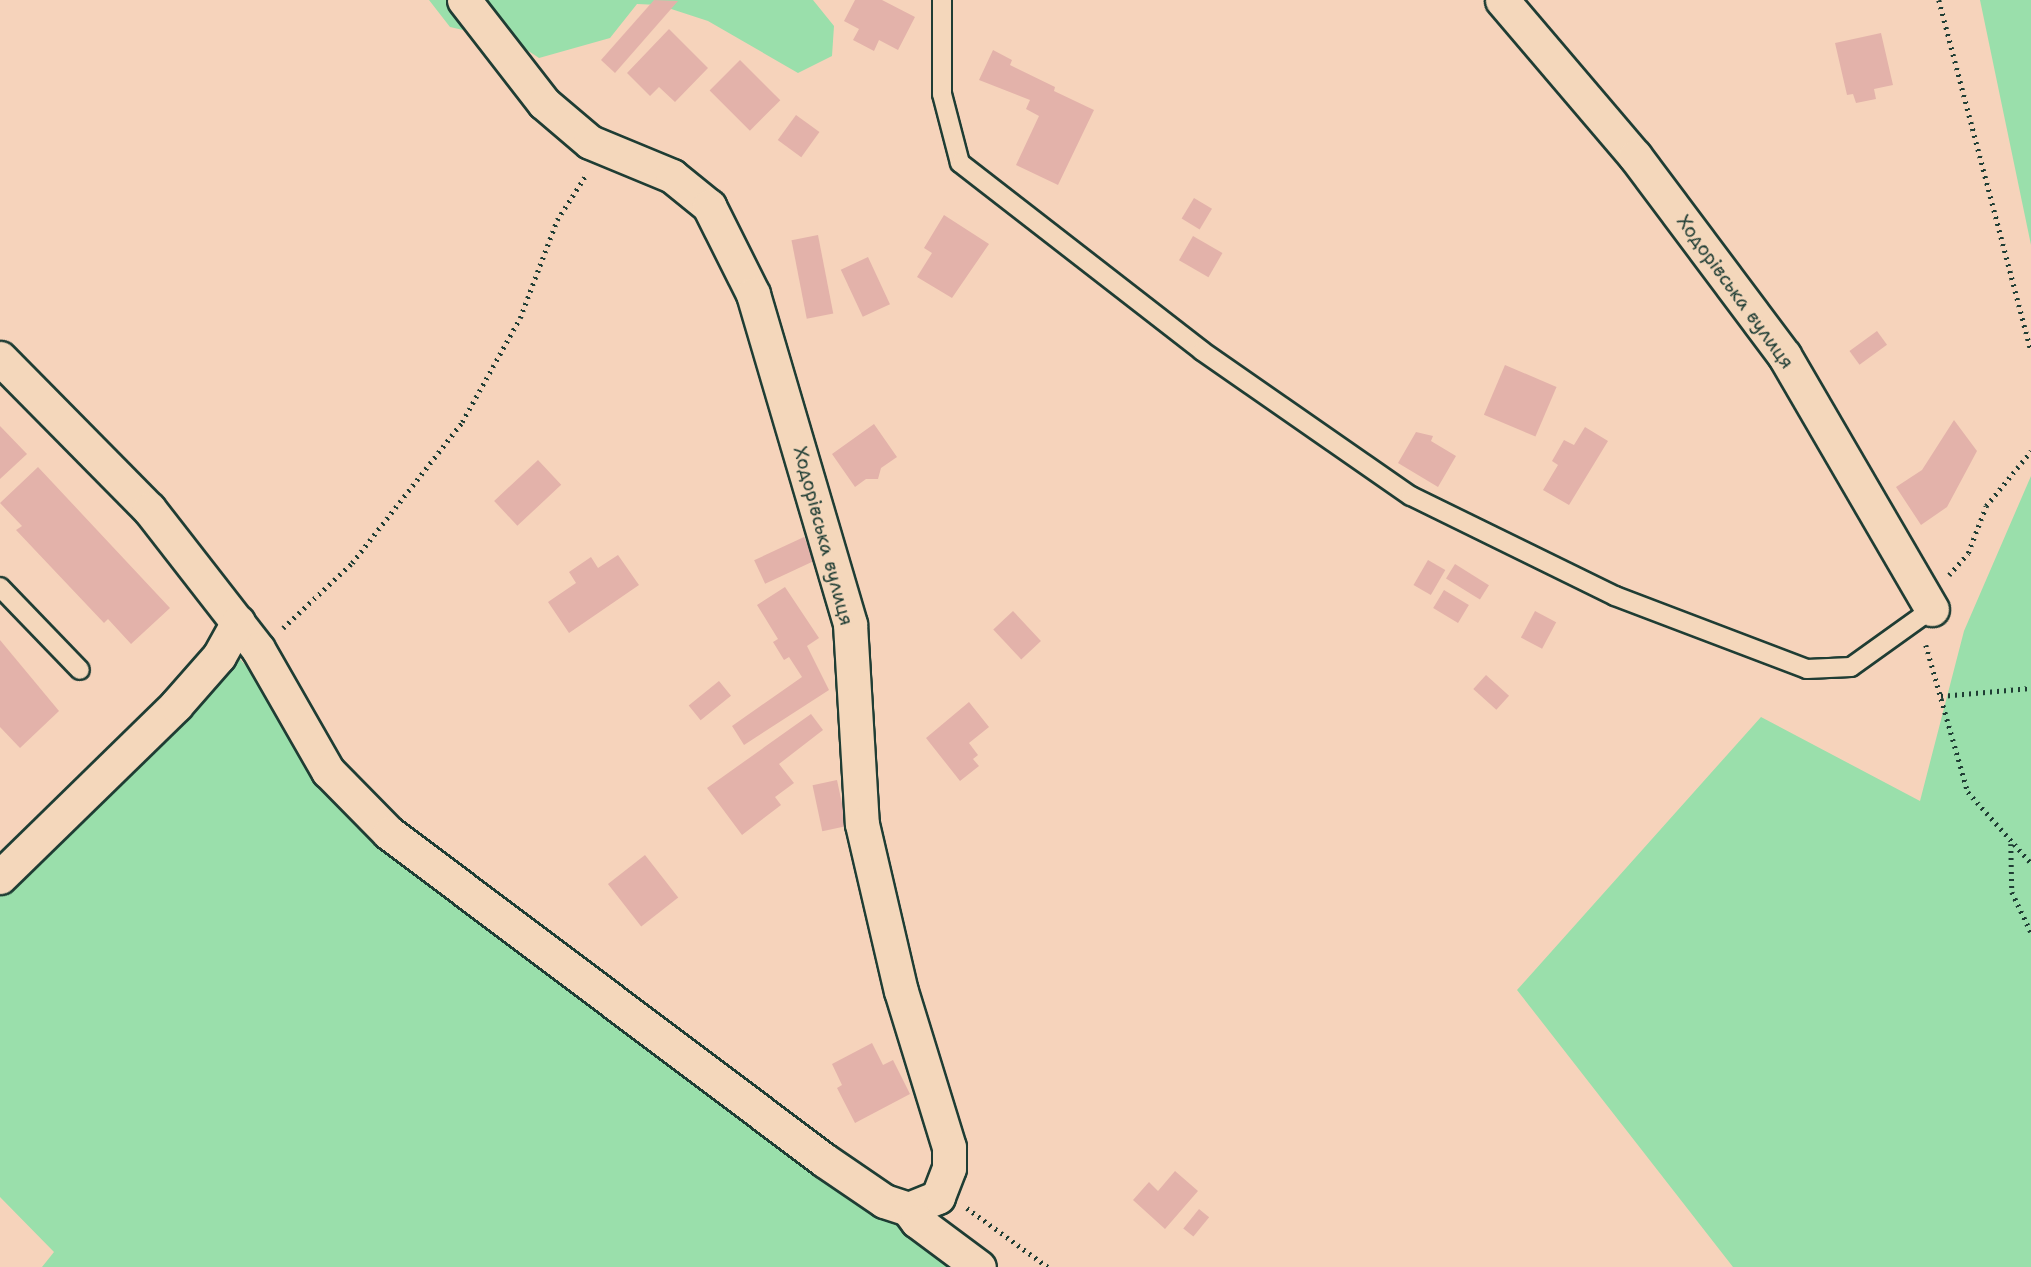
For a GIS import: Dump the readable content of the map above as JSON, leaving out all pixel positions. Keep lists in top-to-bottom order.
{
  "streets": {
    "street": ["Ходорівська вулиця"]
  }
}
